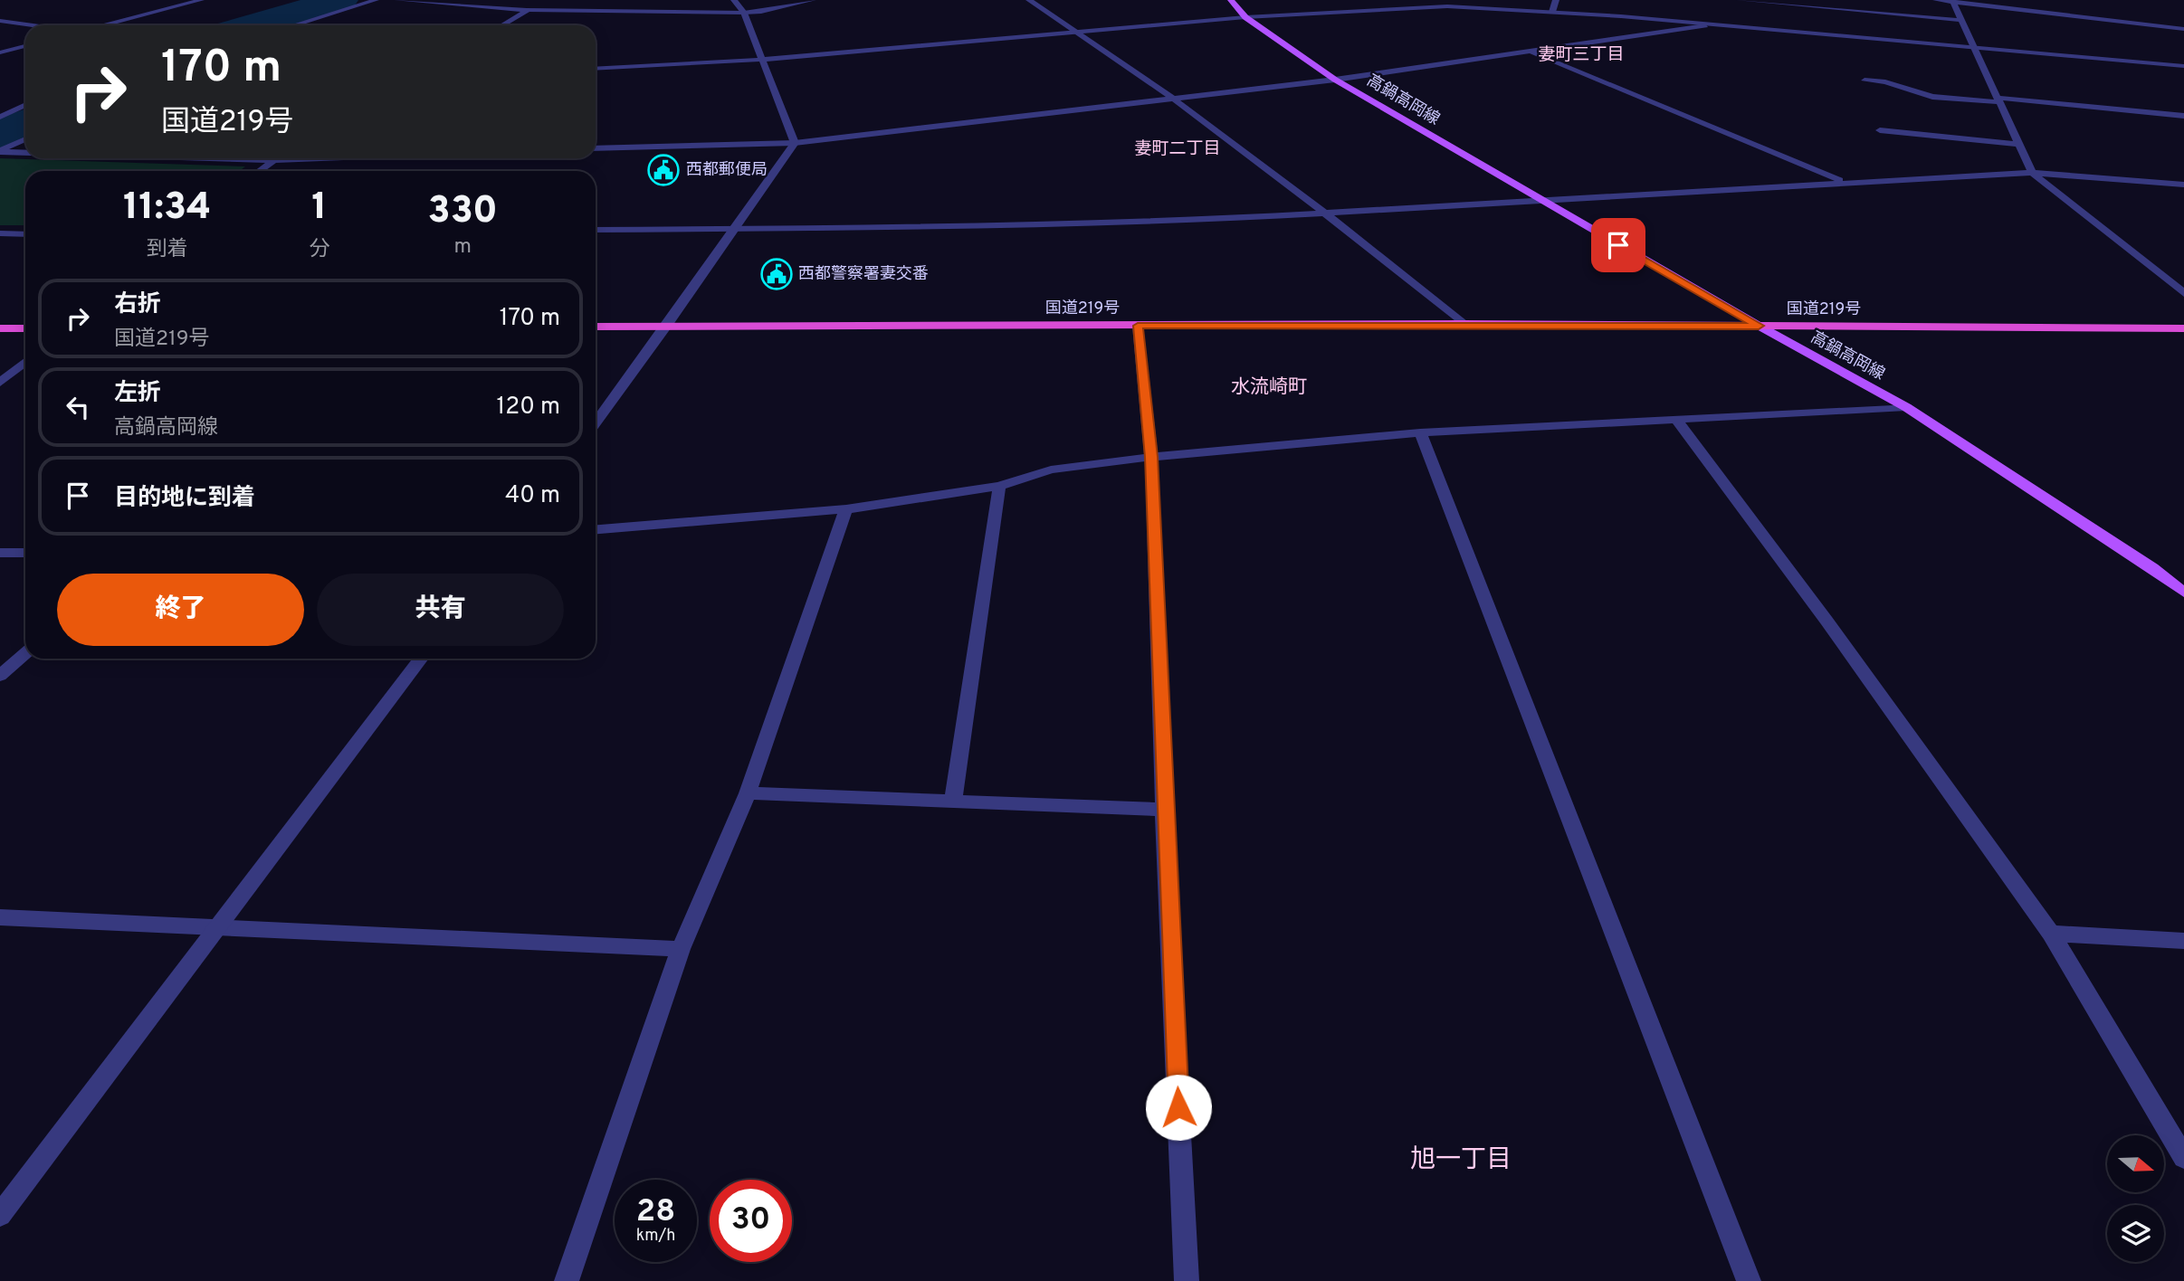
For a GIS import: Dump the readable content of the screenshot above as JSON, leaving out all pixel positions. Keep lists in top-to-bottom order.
{
  "streets": {
    "highway": ["国道219号"],
    "main road": ["高鍋高岡線"]
  },
  "crossings": [
    ["高鍋高岡線", "国道219号"]
  ],
  "districts": [
    "妻町三丁目",
    "妻町二丁目",
    "水流崎町",
    "旭一丁目"
  ],
  "places": {
    "public building": ["西都郵便局", "西都警察署妻交番"]
  },
  "north": "right",
  "page": {
    "turn": ["170 m", "国道219号"],
    "eta": [
      "11:34",
      "到着",
      "1",
      "分",
      "330",
      "m"
    ],
    "list": [
      {
        "name": "右折",
        "note": "国道219号",
        "value": "170 m"
      },
      {
        "name": "左折",
        "note": "高鍋高岡線",
        "value": "120 m"
      },
      {
        "name": "目的地に到着",
        "value": "40 m"
      }
    ],
    "buttons": ["終了", "共有"],
    "speed": "28 km/h",
    "limit": "30"
  }
}
